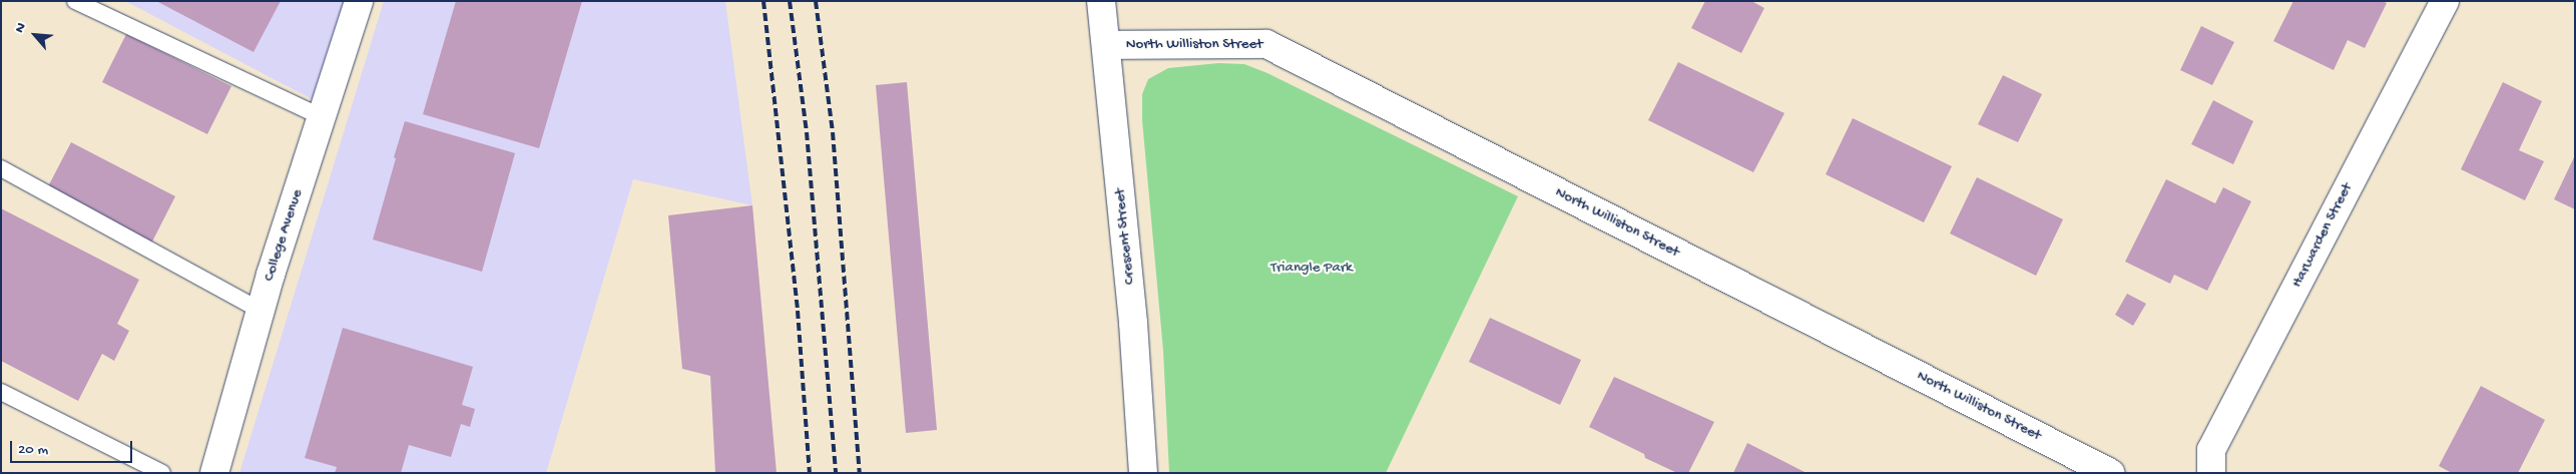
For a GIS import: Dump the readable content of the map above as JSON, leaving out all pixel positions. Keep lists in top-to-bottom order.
{
  "streets": {
    "street": [
      "North Williston Street",
      "College Avenue",
      "Harwarden Street",
      "Crescent Street"
    ]
  },
  "crossings": [
    ["North Williston Street", "Crescent Street"]
  ],
  "parks": ["Triangle Park"],
  "scale_bar": "20 m",
  "north": "top left"
}
